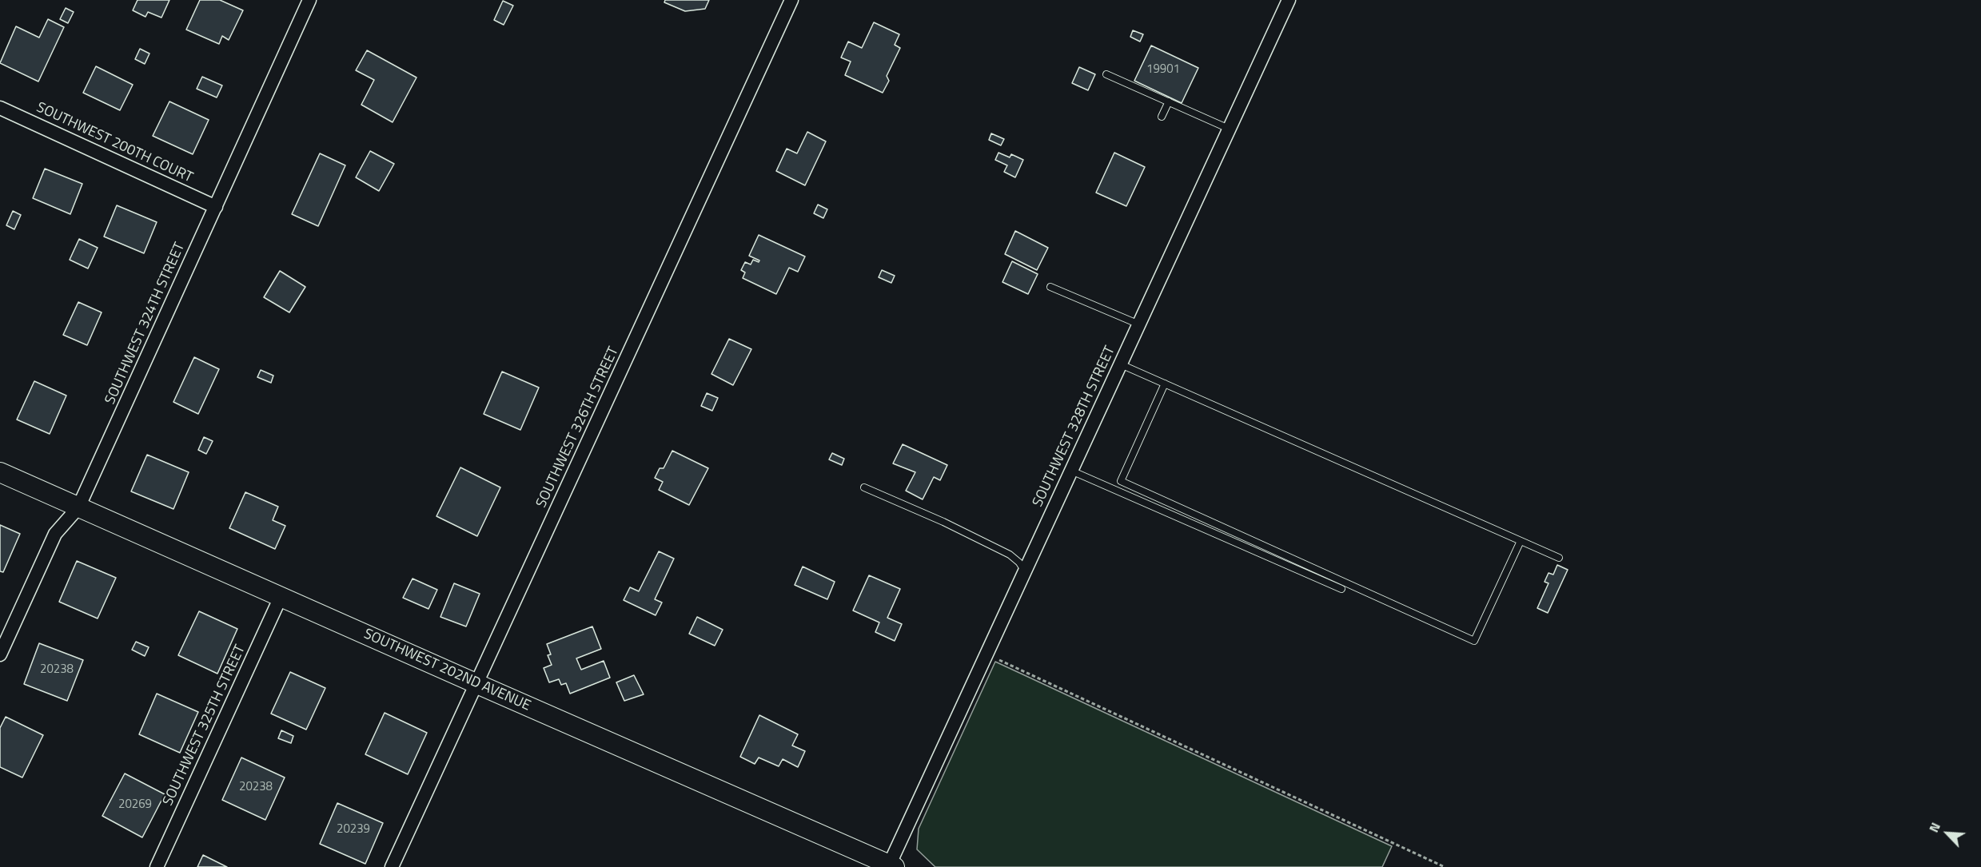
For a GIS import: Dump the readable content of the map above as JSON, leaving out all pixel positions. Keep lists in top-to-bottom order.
{
  "streets": {
    "street": [
      "SOUTHWEST 200TH COURT",
      "SOUTHWEST 324TH STREET",
      "SOUTHWEST 328TH STREET",
      "SOUTHWEST 326TH STREET",
      "SOUTHWEST 202ND AVENUE",
      "SOUTHWEST 325TH STREET"
    ]
  },
  "crossings": [
    ["SOUTHWEST 200TH COURT", "SOUTHWEST 324TH STREET"],
    ["SOUTHWEST 324TH STREET", "SOUTHWEST 202ND AVENUE"],
    ["SOUTHWEST 328TH STREET", "SOUTHWEST 202ND AVENUE"],
    ["SOUTHWEST 326TH STREET", "SOUTHWEST 202ND AVENUE"],
    ["SOUTHWEST 202ND AVENUE", "SOUTHWEST 325TH STREET"]
  ],
  "house_numbers": [
    "19901",
    "20238",
    "20238",
    "20269",
    "20239"
  ],
  "north": "top left"
}
